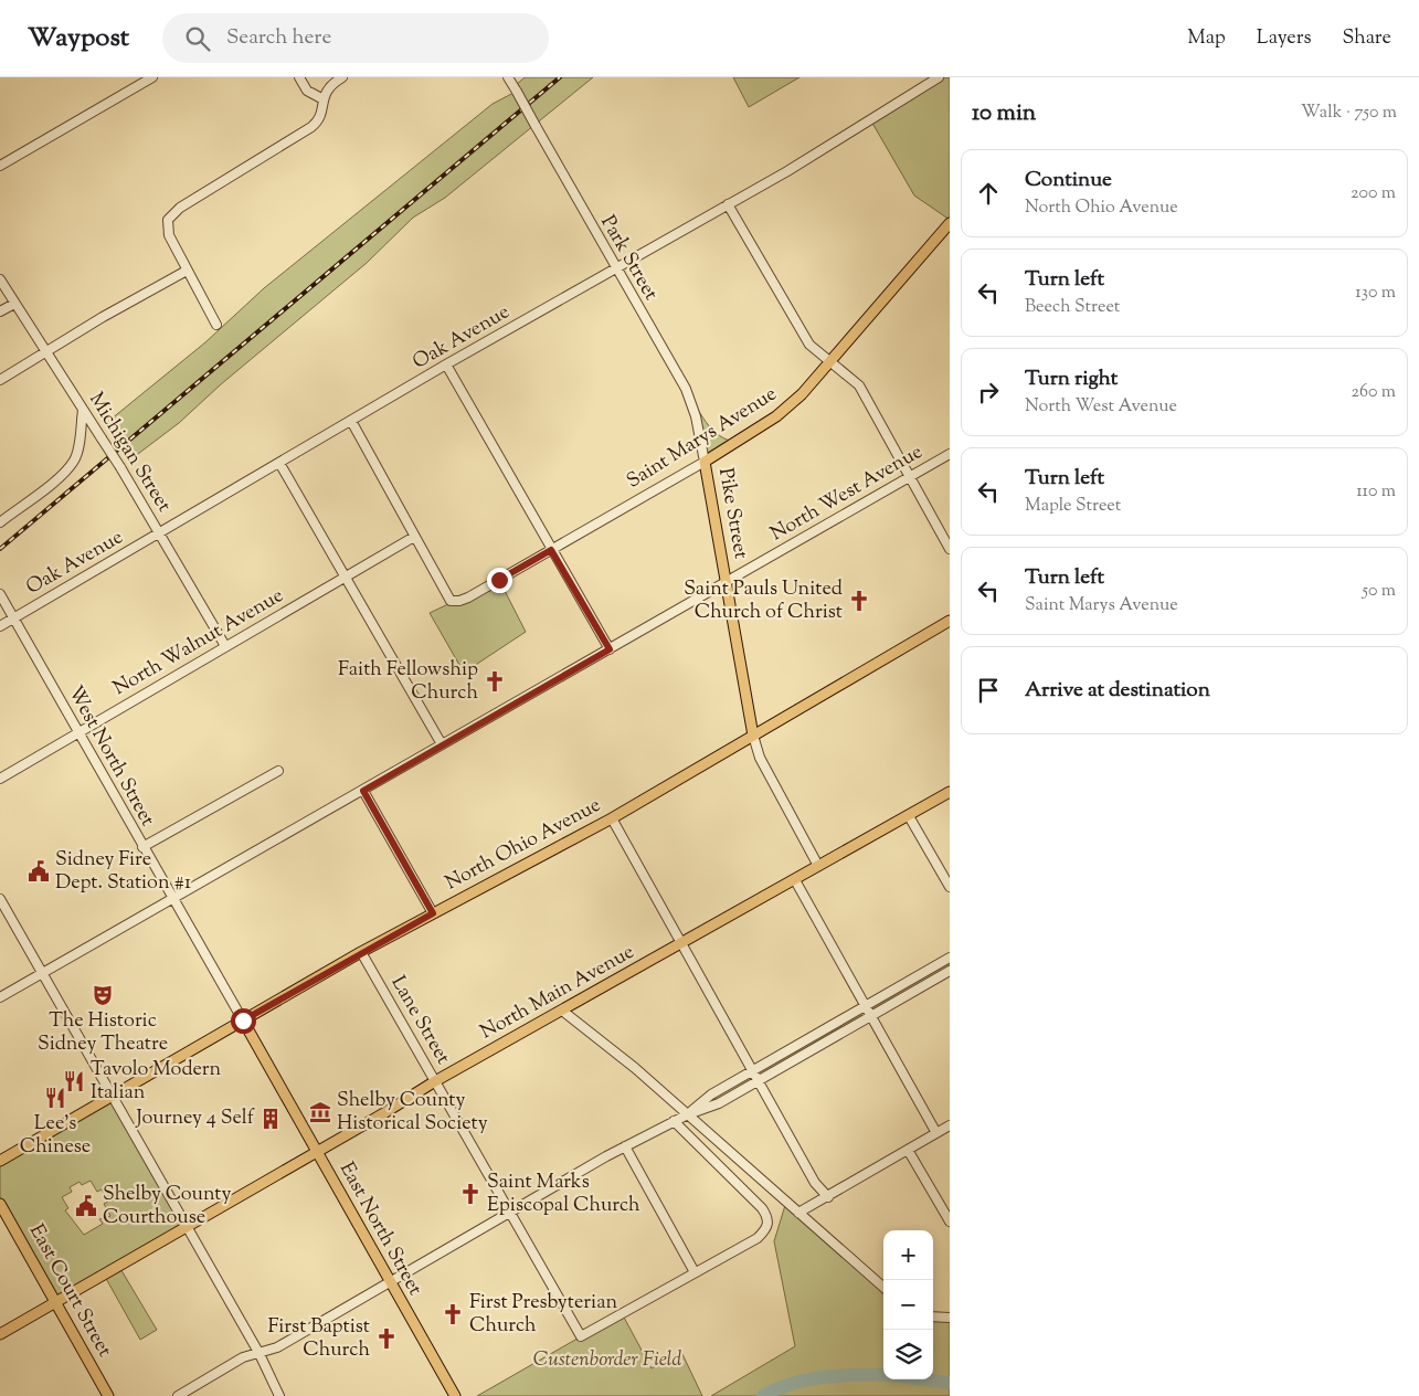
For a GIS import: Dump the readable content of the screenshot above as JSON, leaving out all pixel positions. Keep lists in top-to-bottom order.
{
  "streets": {
    "main road": [
      "Saint Marys Avenue",
      "Pike Street",
      "North Ohio Avenue",
      "North Main Avenue",
      "East North Street",
      "East Court Street"
    ],
    "street": [
      "Park Street",
      "Oak Avenue",
      "Michigan Street",
      "North West Avenue",
      "North Walnut Avenue",
      "West North Street",
      "Lane Street"
    ]
  },
  "crossings": [
    ["Park Street", "Oak Avenue"],
    ["Park Street", "Saint Marys Avenue"],
    ["Park Street", "Pike Street"],
    ["Oak Avenue", "Michigan Street"],
    ["Oak Avenue", "West North Street"],
    ["Saint Marys Avenue", "Pike Street"],
    ["Saint Marys Avenue", "North Walnut Avenue"],
    ["Michigan Street", "North Walnut Avenue"],
    ["North West Avenue", "Pike Street"],
    ["North West Avenue", "West North Street"],
    ["Pike Street", "North Ohio Avenue"],
    ["North Walnut Avenue", "West North Street"],
    ["West North Street", "North Ohio Avenue"],
    ["West North Street", "East North Street"],
    ["North Ohio Avenue", "Lane Street"],
    ["North Ohio Avenue", "East North Street"],
    ["North Main Avenue", "Lane Street"],
    ["North Main Avenue", "East North Street"],
    ["North Main Avenue", "East Court Street"]
  ],
  "parks": ["Custenborder Field"],
  "places": {
    "church": [
      "Saint Pauls United Church of Christ",
      "Faith Fellowship Church",
      "Saint Marks Episcopal Church",
      "First Presbyterian Church",
      "First Baptist Church"
    ],
    "public building": ["Sidney Fire Dept. Station #1", "Shelby County Courthouse"],
    "theatre": ["The Historic Sidney Theatre"],
    "restaurant": ["Tavolo Modern Italian", "Lee's Chinese"],
    "museum": ["Shelby County Historical Society"],
    "building": ["Journey 4 Self"]
  },
  "page": {
    "header": "Waypost",
    "search": "Search here",
    "nav": ["Map", "Layers", "Share"],
    "heading": ["10 min", "Walk · 750 m"],
    "list": [
      ["Continue", "North Ohio Avenue", "200 m"],
      ["Turn left", "Beech Street", "130 m"],
      ["Turn right", "North West Avenue", "260 m"],
      ["Turn left", "Maple Street", "110 m"],
      ["Turn left", "Saint Marys Avenue", "50 m"],
      "Arrive at destination"
    ],
    "map_buttons": ["+", "−"]
  }
}
